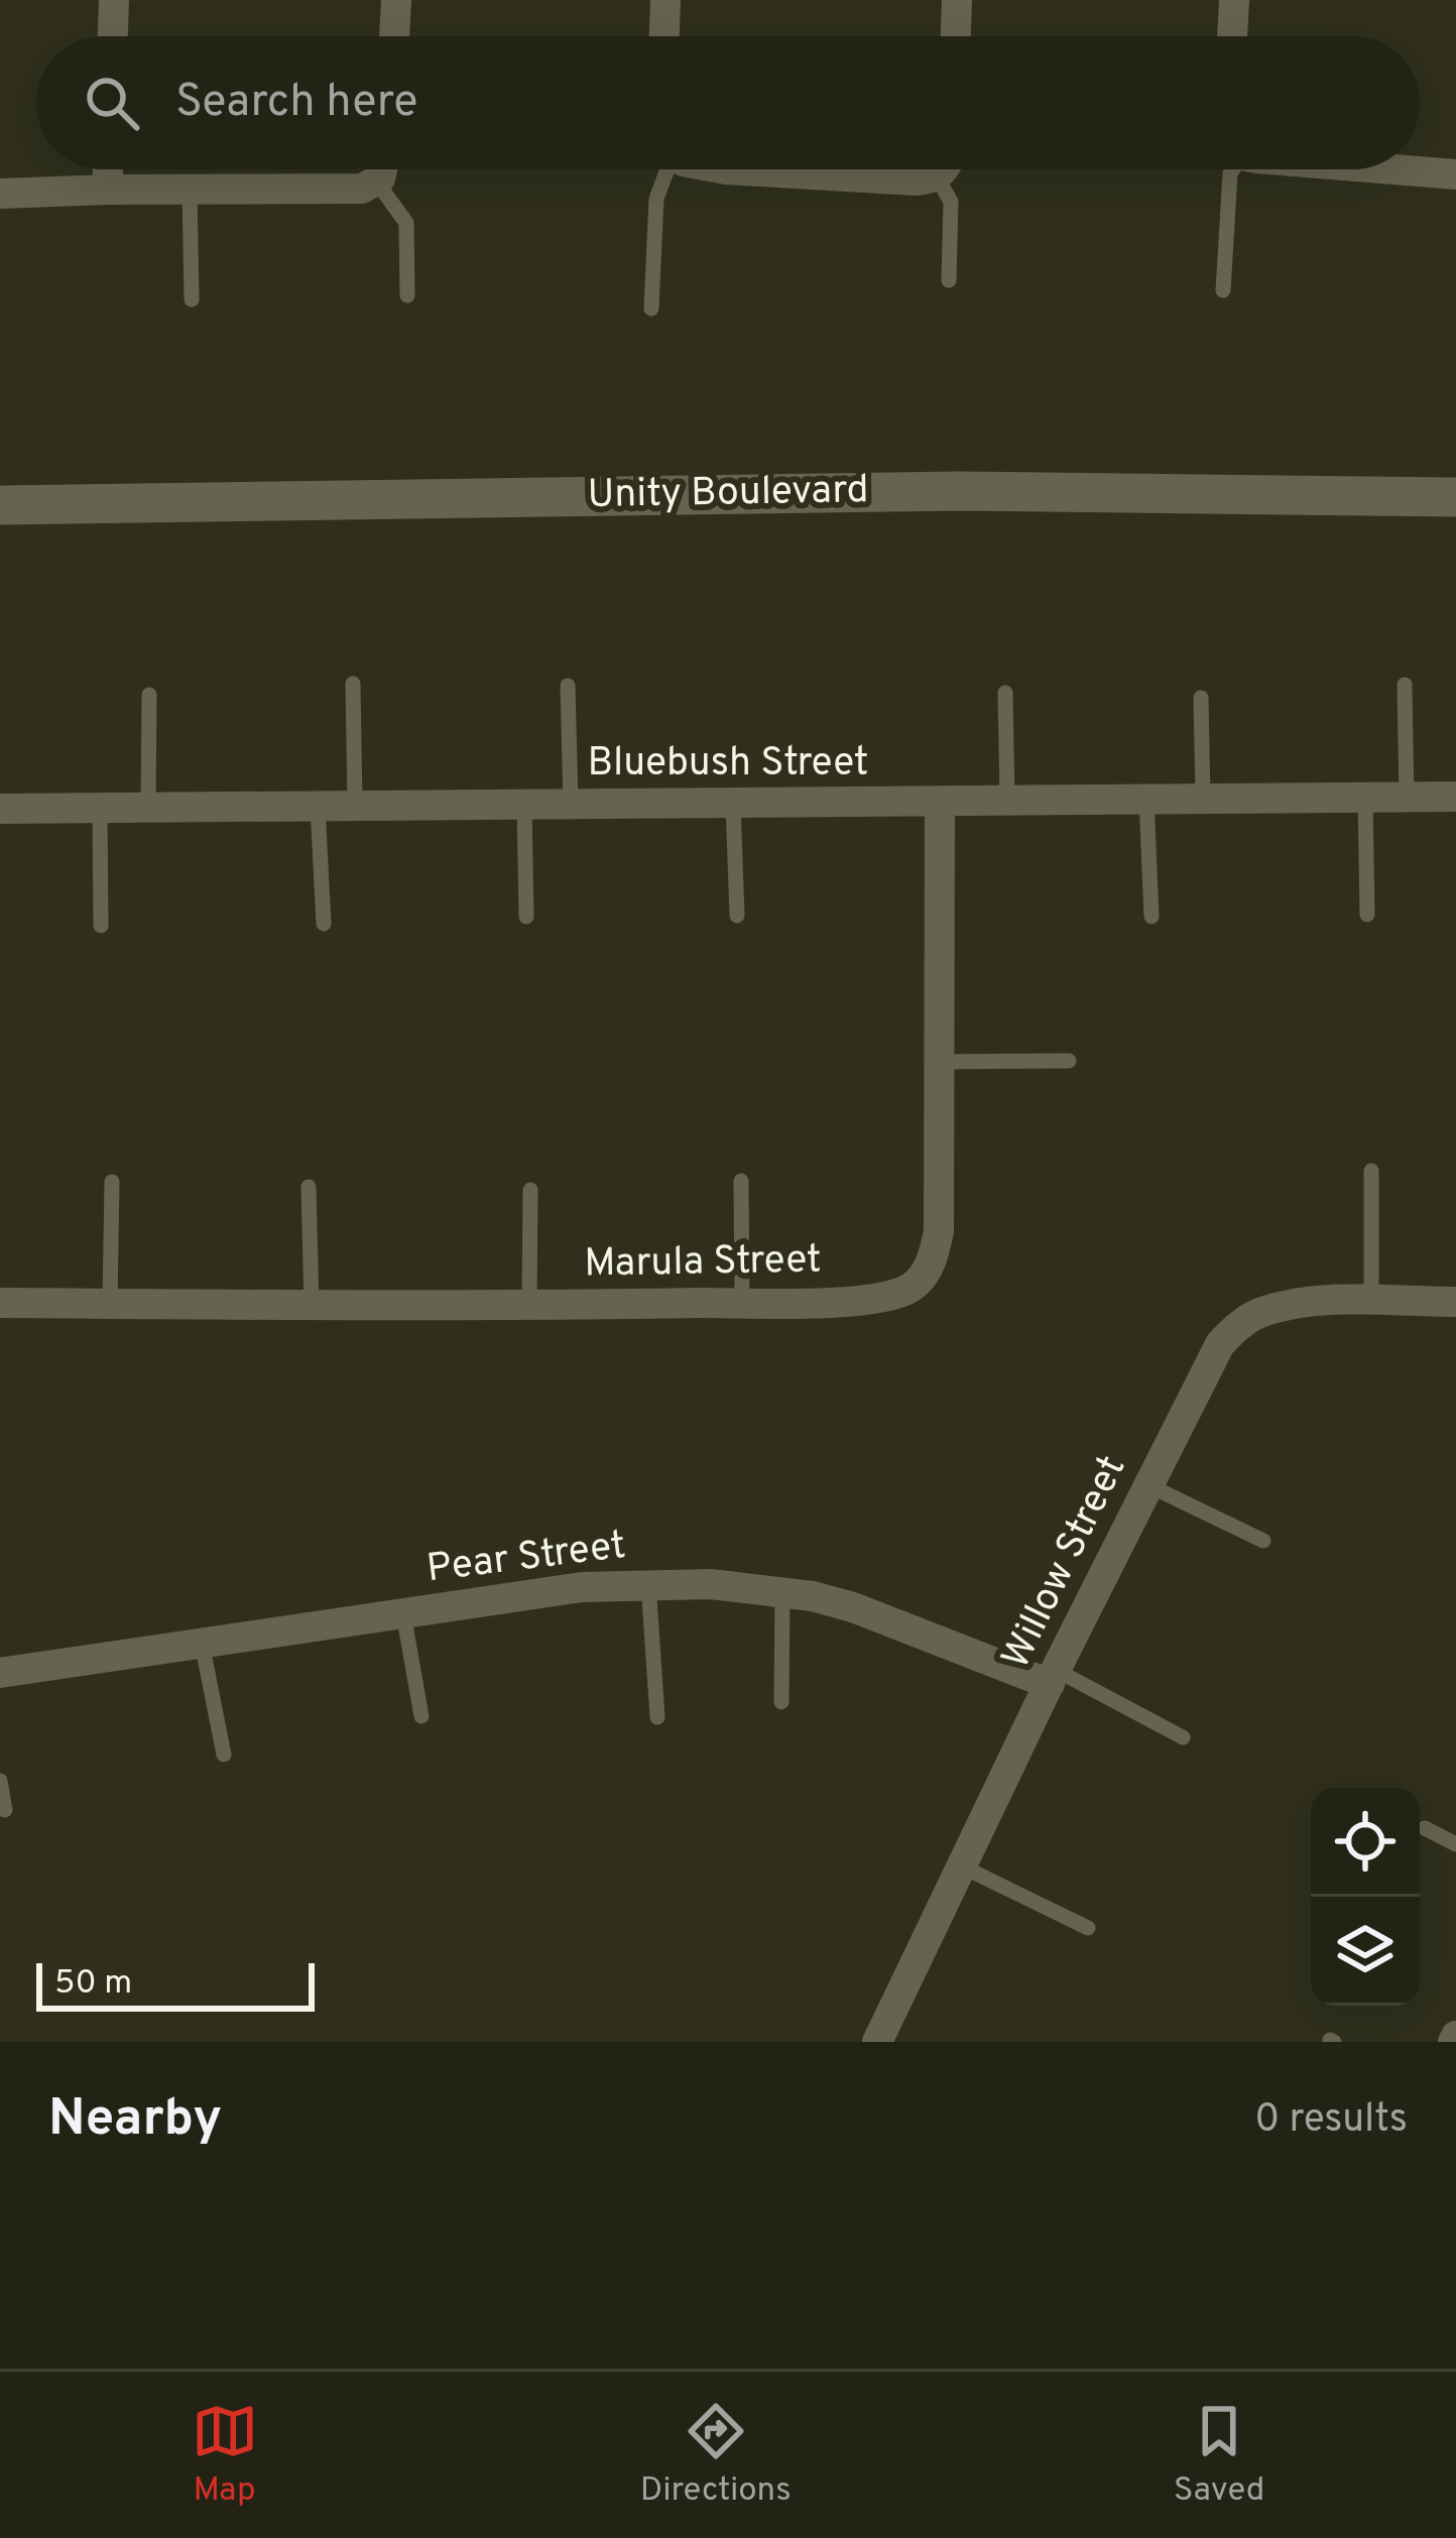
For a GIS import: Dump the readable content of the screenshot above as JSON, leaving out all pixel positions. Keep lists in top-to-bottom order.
{
  "streets": {
    "street": [
      "Unity Boulevard",
      "Bluebush Street",
      "Marula Street",
      "Pear Street",
      "Willow Street"
    ]
  },
  "crossings": [
    ["Bluebush Street", "Marula Street"],
    ["Pear Street", "Willow Street"]
  ],
  "scale_bar": "50 m",
  "page": {
    "search": "Search here",
    "scale": "50 m",
    "heading": ["Nearby", "0 results"],
    "nav": ["Map", "Directions", "Saved"]
  }
}
